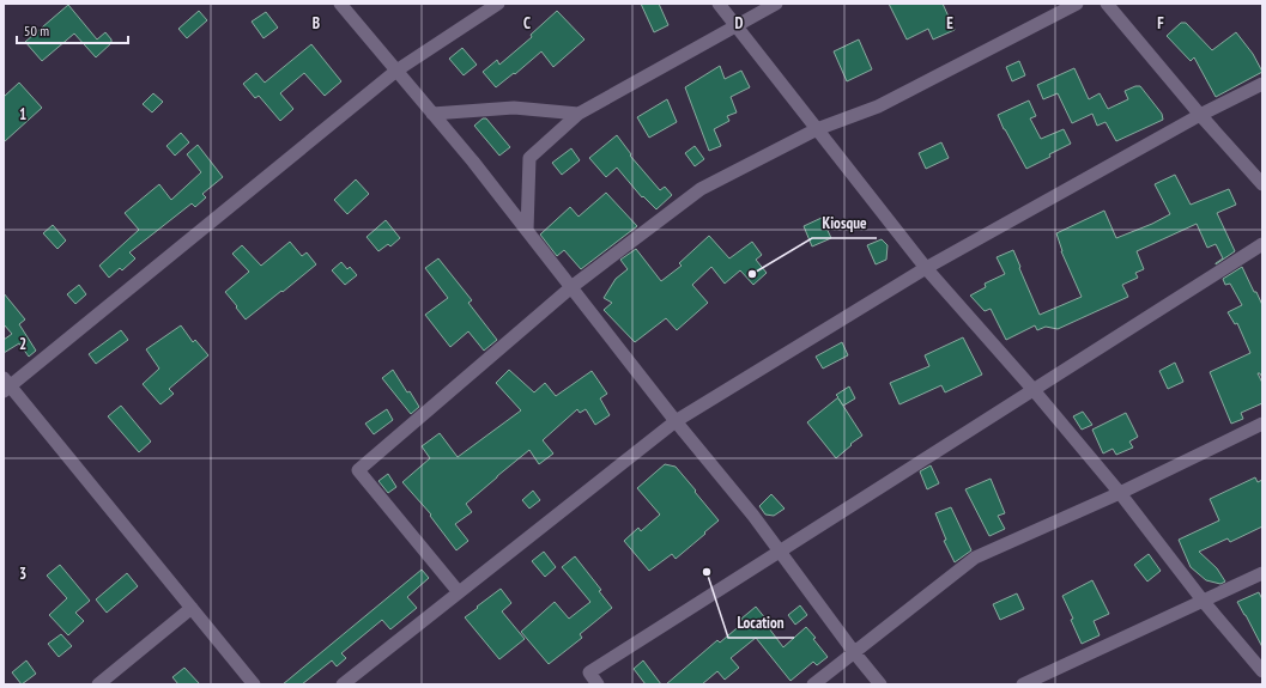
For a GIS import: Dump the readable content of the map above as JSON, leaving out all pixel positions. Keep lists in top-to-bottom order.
{
  "places": ["Kiosque", "Location"],
  "scale_bar": "50 m",
  "grid": {
    "columns": [
      "B",
      "C",
      "D",
      "E",
      "F"
    ],
    "rows": ["1", "2", "3"]
  }
}
